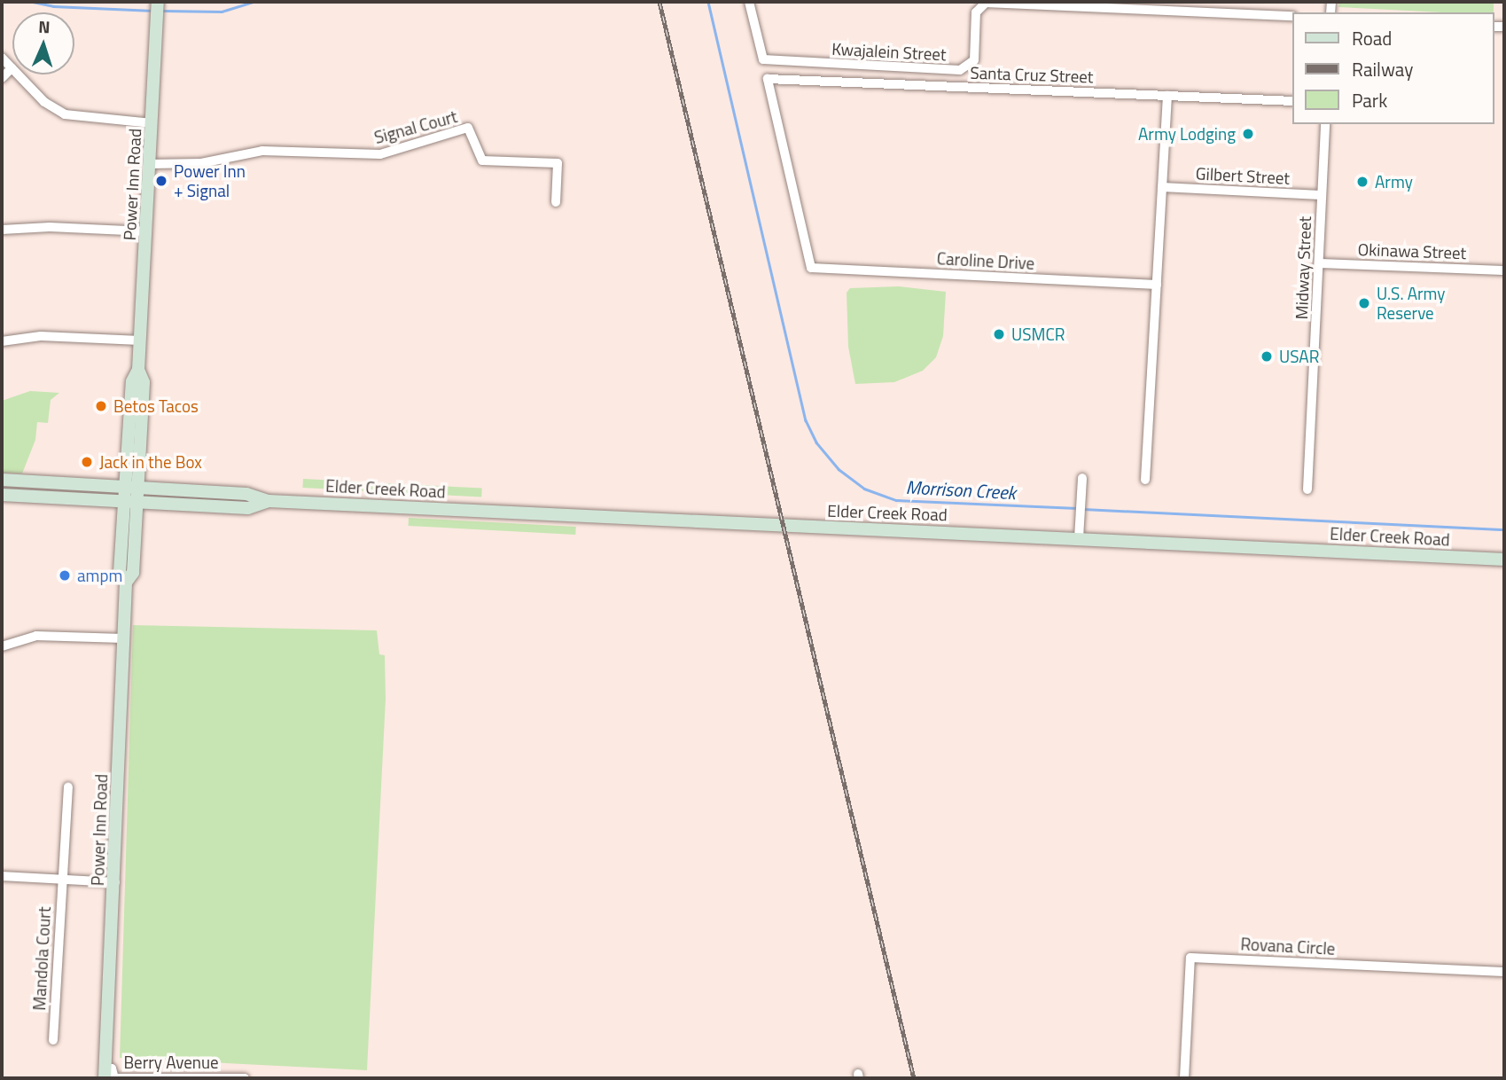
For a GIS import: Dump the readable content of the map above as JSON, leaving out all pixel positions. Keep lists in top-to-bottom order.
{
  "streets": {
    "street": [
      "Kwajalein Street",
      "Santa Cruz Street",
      "Signal Court",
      "Gilbert Street",
      "Power Inn Road",
      "Okinawa Street",
      "Caroline Drive",
      "Midway Street",
      "Elder Creek Road",
      "Rovana Circle",
      "Mandola Court",
      "Berry Avenue"
    ]
  },
  "crossings": [
    ["Santa Cruz Street", "Caroline Drive"],
    ["Signal Court", "Power Inn Road"],
    ["Gilbert Street", "Midway Street"],
    ["Power Inn Road", "Elder Creek Road"],
    ["Power Inn Road", "Berry Avenue"],
    ["Okinawa Street", "Midway Street"]
  ],
  "water": ["Morrison Creek"],
  "places": [
    "Army Lodging",
    "Power Inn + Signal",
    "Army",
    "U.S. Army Reserve",
    "USMCR",
    "USAR",
    "Betos Tacos",
    "Jack in the Box",
    "ampm"
  ],
  "legend": ["Road", "Railway", "Park"],
  "north": "top"
}
